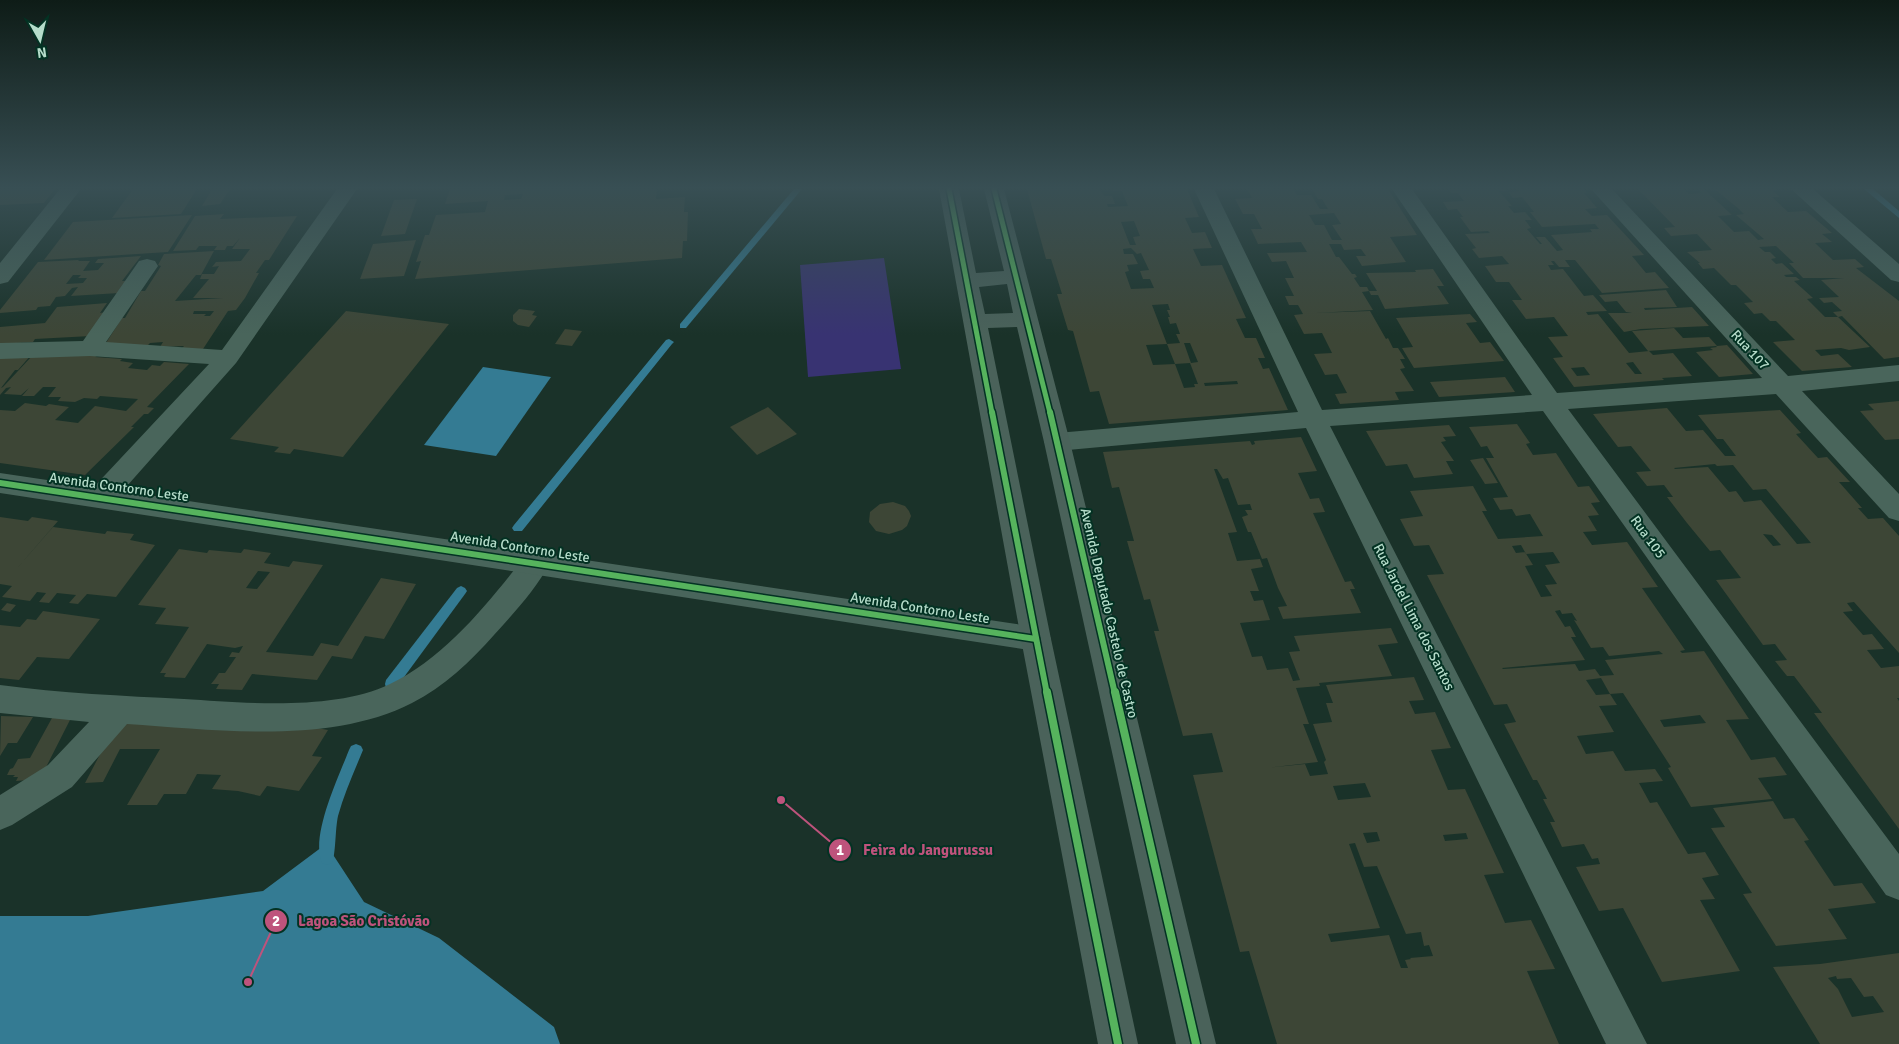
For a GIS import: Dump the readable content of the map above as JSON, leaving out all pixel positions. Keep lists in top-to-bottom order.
{
  "streets": {
    "main road": ["Avenida Deputado Castelo de Castro"],
    "street": [
      "Rua 107",
      "Avenida Contorno Leste",
      "Rua 105",
      "Rua Jardel Lima dos Santos"
    ]
  },
  "places": ["Feira do Jangurussu", "Lagoa São Cristóvão"],
  "north": "bottom"
}
